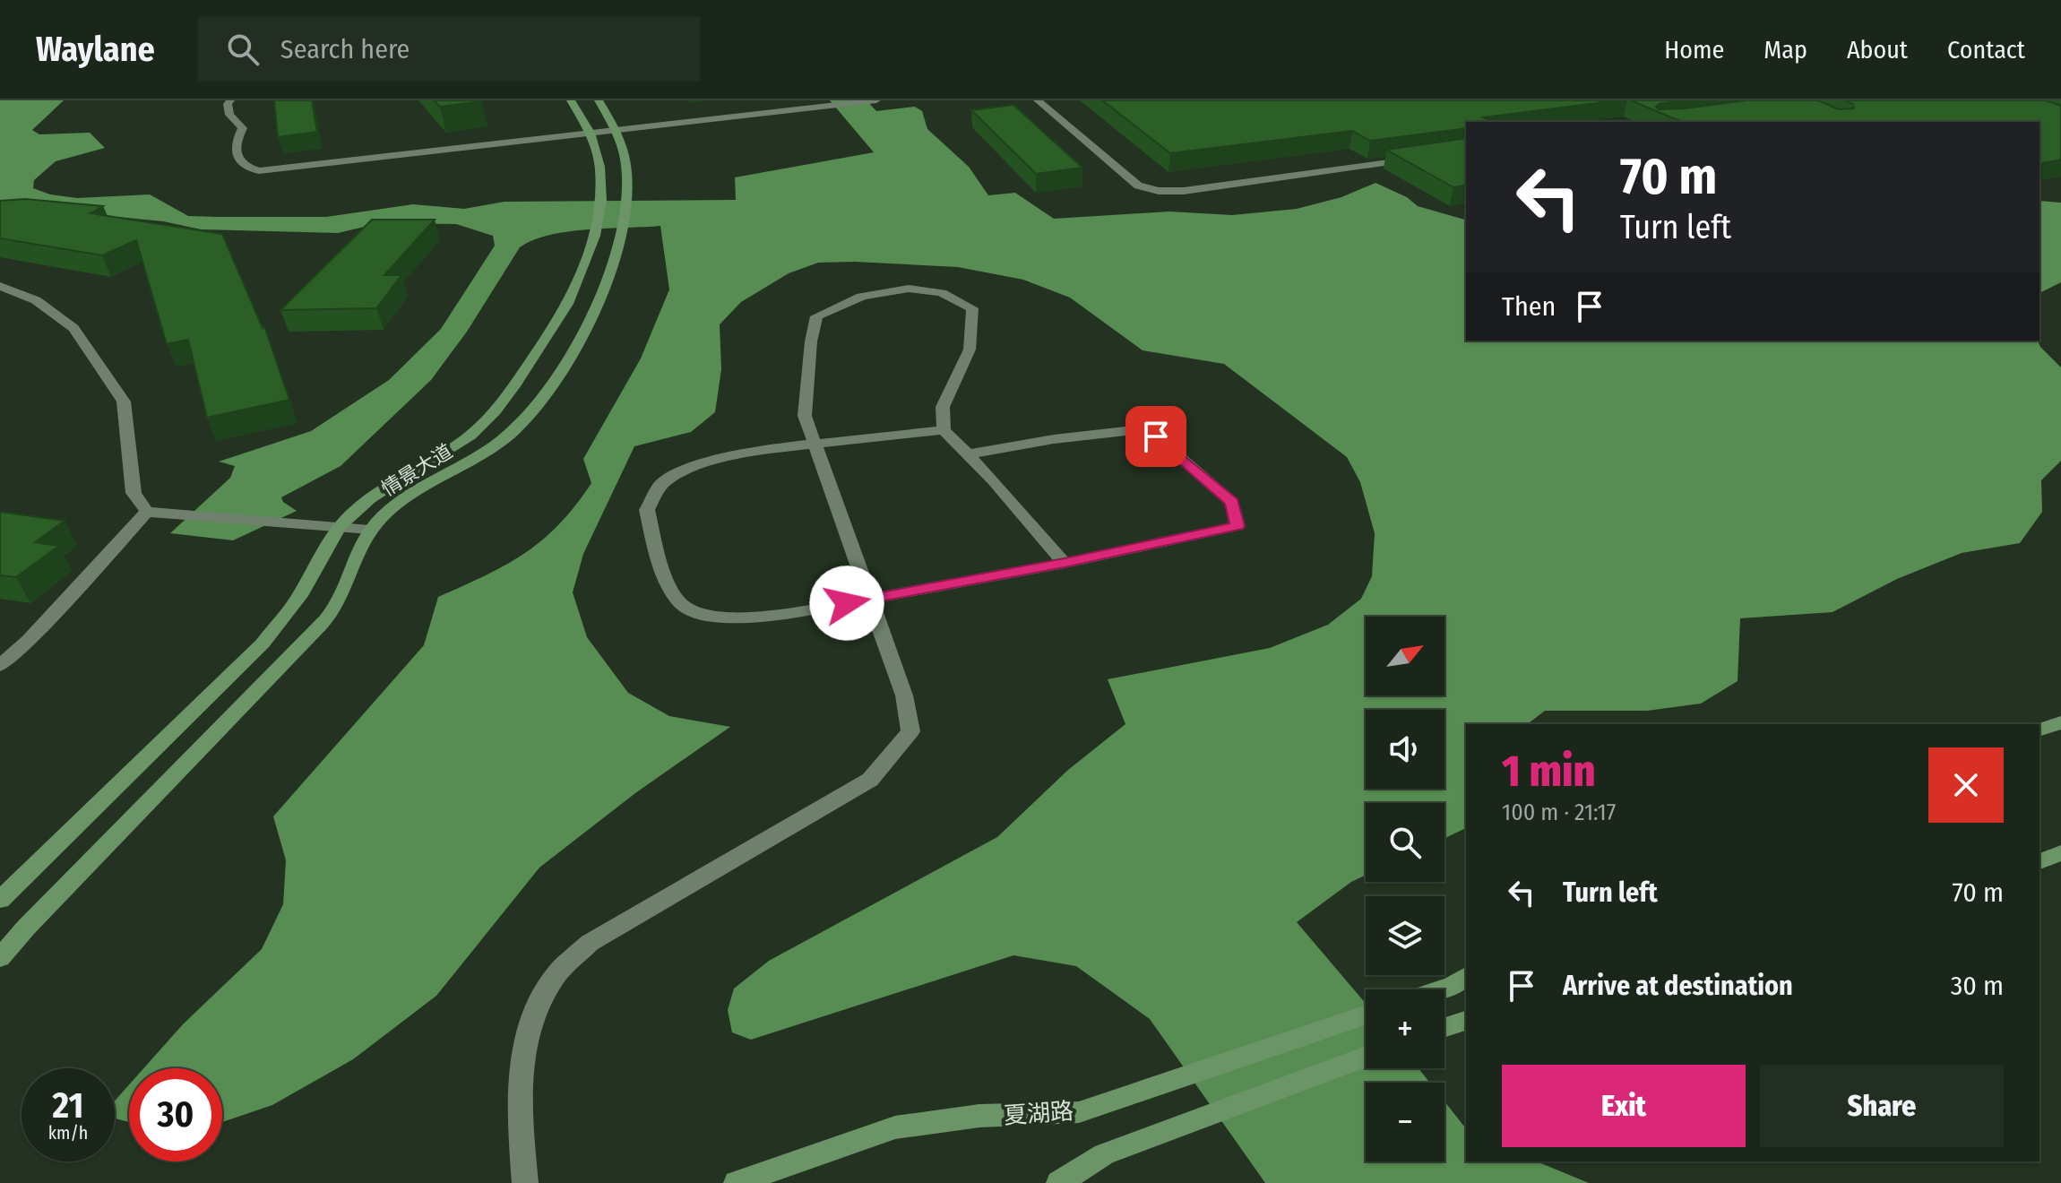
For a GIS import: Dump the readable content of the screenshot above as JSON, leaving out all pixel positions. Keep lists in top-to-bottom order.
{
  "streets": {
    "street": ["情景大道", "夏湖路"]
  },
  "north": "top right",
  "page": {
    "header": "Waylane",
    "search": "Search here",
    "nav": [
      "Home",
      "Map",
      "About",
      "Contact"
    ],
    "turn": ["70 m", "Turn left"],
    "then": "Then",
    "map_buttons": ["+", "−"],
    "heading": ["1 min", "100 m · 21:17"],
    "list": [
      {
        "name": "Turn left",
        "value": "70 m"
      },
      {
        "name": "Arrive at destination",
        "value": "30 m"
      }
    ],
    "buttons": ["Exit", "Share"],
    "speed": "21 km/h",
    "limit": "30"
  }
}
